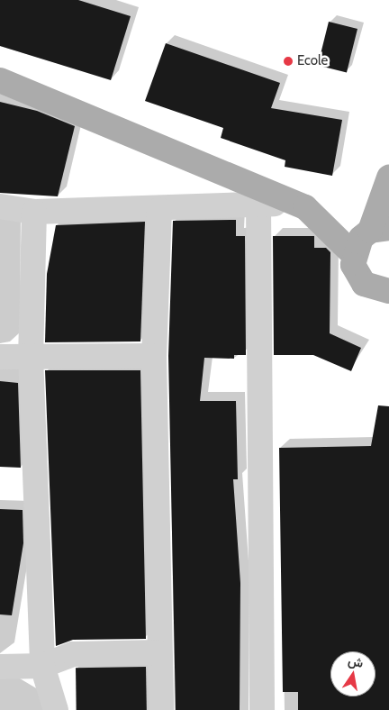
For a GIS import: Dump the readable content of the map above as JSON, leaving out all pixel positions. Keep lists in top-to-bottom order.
{
  "places": ["Ecole"],
  "north": "top"
}
